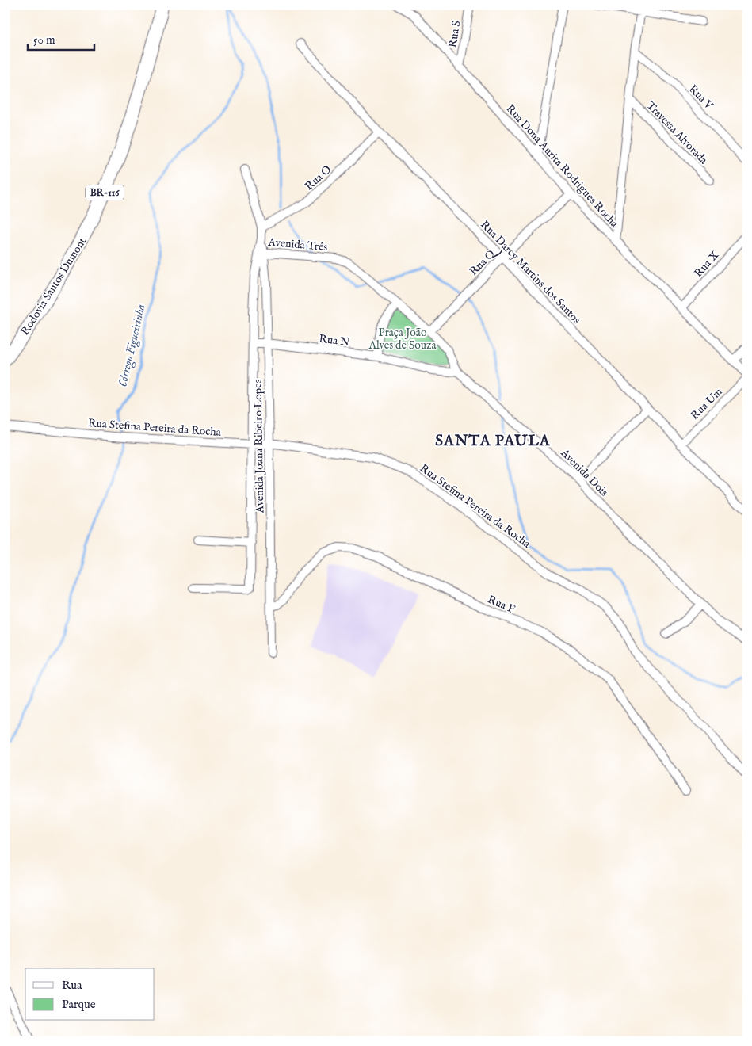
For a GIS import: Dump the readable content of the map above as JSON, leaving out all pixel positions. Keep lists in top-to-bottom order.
{
  "streets": {
    "highway": ["BR-116", "Rodovia Santos Dumont"],
    "street": [
      "Rua S",
      "Rua V",
      "Travessa Alvorada",
      "Rua Dona Aurita Rodrigues Rocha",
      "Rua O",
      "Avenida Três",
      "Rua Q",
      "Rua X",
      "Rua Darcy Martins dos Santos",
      "Rua N",
      "Rua Um",
      "Rua Stefina Pereira da Rocha",
      "Avenida Joana Ribeiro Lopes",
      "Avenida Dois",
      "Rua F"
    ]
  },
  "crossings": [
    ["Rua S", "Rua Dona Aurita Rodrigues Rocha"],
    ["Rua Dona Aurita Rodrigues Rocha", "Rua Q"],
    ["Rua Dona Aurita Rodrigues Rocha", "Rua X"],
    ["Rua O", "Rua Darcy Martins dos Santos"],
    ["Rua O", "Avenida Joana Ribeiro Lopes"],
    ["Avenida Três", "Avenida Joana Ribeiro Lopes"],
    ["Avenida Três", "Avenida Dois"],
    ["Rua Q", "Rua Darcy Martins dos Santos"],
    ["Rua Q", "Avenida Dois"],
    ["Rua Darcy Martins dos Santos", "Rua Um"],
    ["Rua N", "Avenida Joana Ribeiro Lopes"],
    ["Rua N", "Avenida Dois"],
    ["Rua Stefina Pereira da Rocha", "Avenida Joana Ribeiro Lopes"],
    ["Avenida Joana Ribeiro Lopes", "Rua F"]
  ],
  "districts": ["SANTA PAULA"],
  "water": ["Córrego Figueirinha"],
  "parks": ["Praça João Alves de Souza"],
  "legend": ["Rua", "Parque"],
  "scale_bar": "50 m"
}
